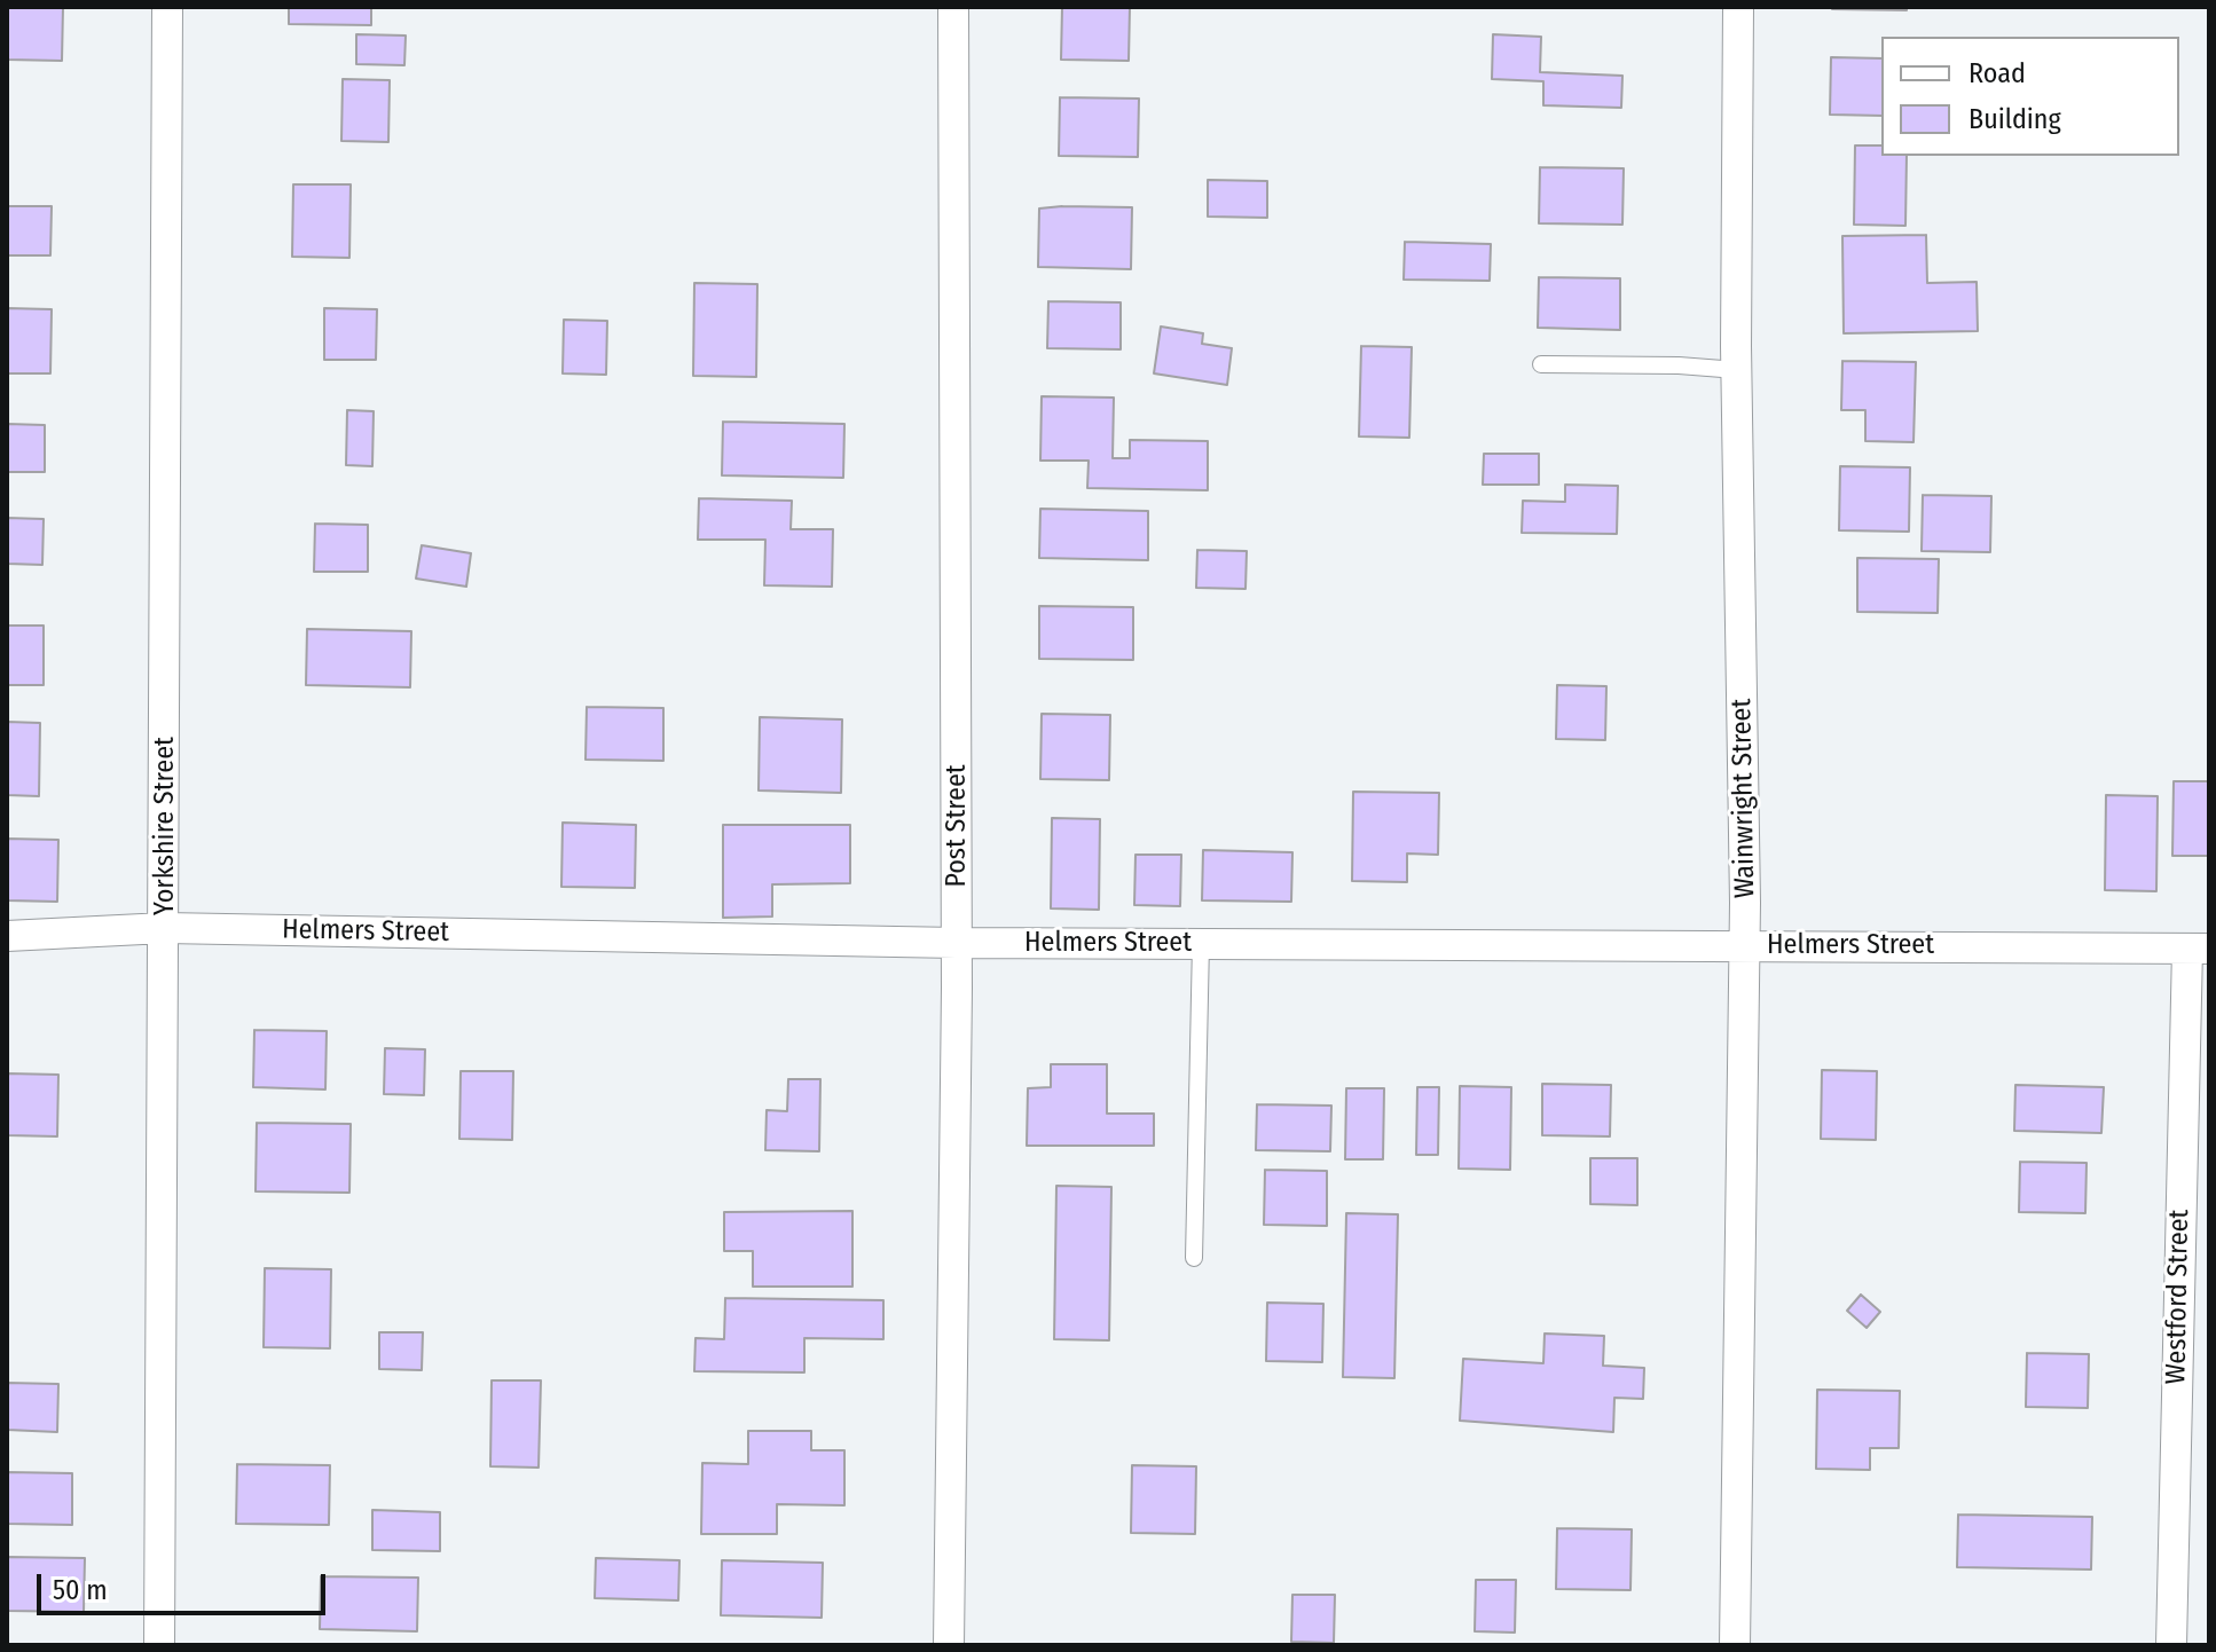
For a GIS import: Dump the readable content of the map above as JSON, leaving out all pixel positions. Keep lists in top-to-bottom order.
{
  "streets": {
    "street": [
      "Wainwright Street",
      "Yorkshire Street",
      "Post Street",
      "Helmers Street",
      "Westford Street"
    ]
  },
  "crossings": [
    ["Wainwright Street", "Helmers Street"],
    ["Yorkshire Street", "Helmers Street"],
    ["Post Street", "Helmers Street"],
    ["Helmers Street", "Westford Street"]
  ],
  "legend": ["Road", "Building"],
  "scale_bar": "50 m"
}
